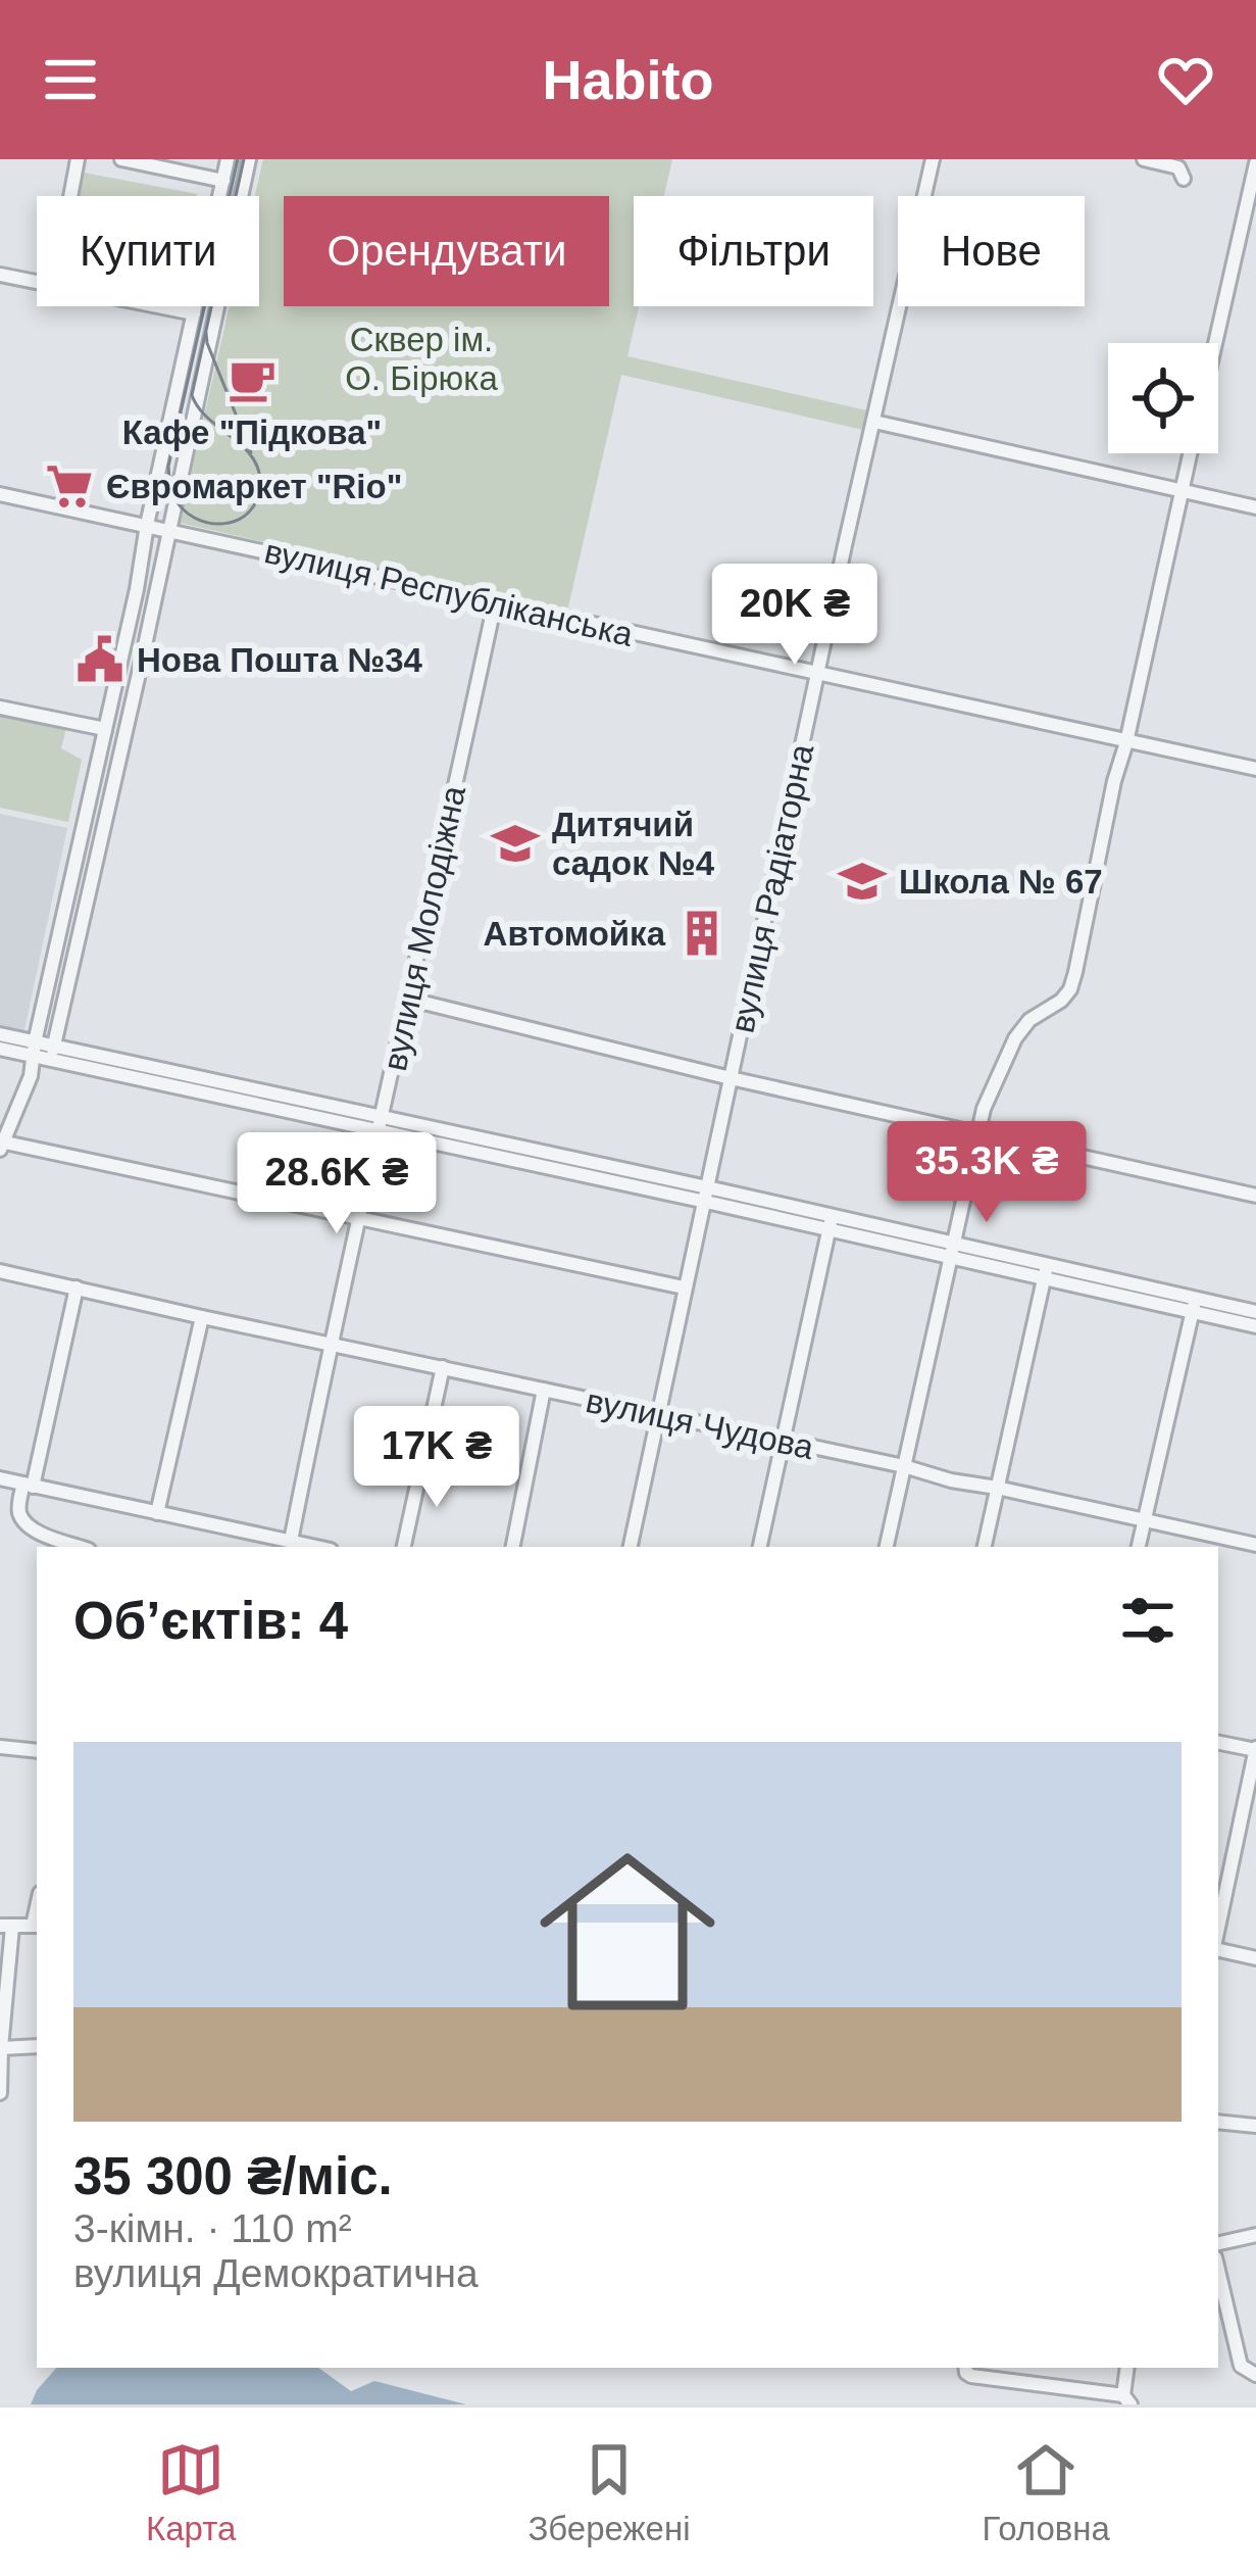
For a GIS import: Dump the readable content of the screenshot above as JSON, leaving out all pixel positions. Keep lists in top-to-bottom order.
{
  "streets": {
    "street": [
      "вулиця Республіканська",
      "вулиця Радіаторна",
      "вулиця Молодіжна",
      "вулиця Чудова"
    ]
  },
  "crossings": [
    ["вулиця Республіканська", "вулиця Радіаторна"],
    ["вулиця Республіканська", "вулиця Молодіжна"],
    ["вулиця Радіаторна", "вулиця Чудова"],
    ["вулиця Молодіжна", "вулиця Чудова"]
  ],
  "parks": ["Сквер ім. О. Бірюка"],
  "places": {
    "cafe": ["Кафе \"Підкова\""],
    "supermarket": ["Євромаркет \"Rio\""],
    "public building": ["Нова Пошта №34"],
    "school or university": ["Дитячий садок №4", "Школа № 67"],
    "building": ["Автомойка"]
  },
  "page": {
    "header": "Habito",
    "chip": [
      "Купити",
      "Орендувати",
      "Фільтри",
      "Нове"
    ],
    "price": [
      "20K ₴",
      "35.3K ₴",
      "28.6K ₴",
      "17K ₴"
    ],
    "heading": "Об’єктів: 4",
    "list": [
      {
        "name": "35 300 ₴/міс.",
        "note": "3-кімн. · 110 m² · вулиця Демократична"
      }
    ],
    "tabs": ["Карта", "Збережені", "Головна"]
  }
}
